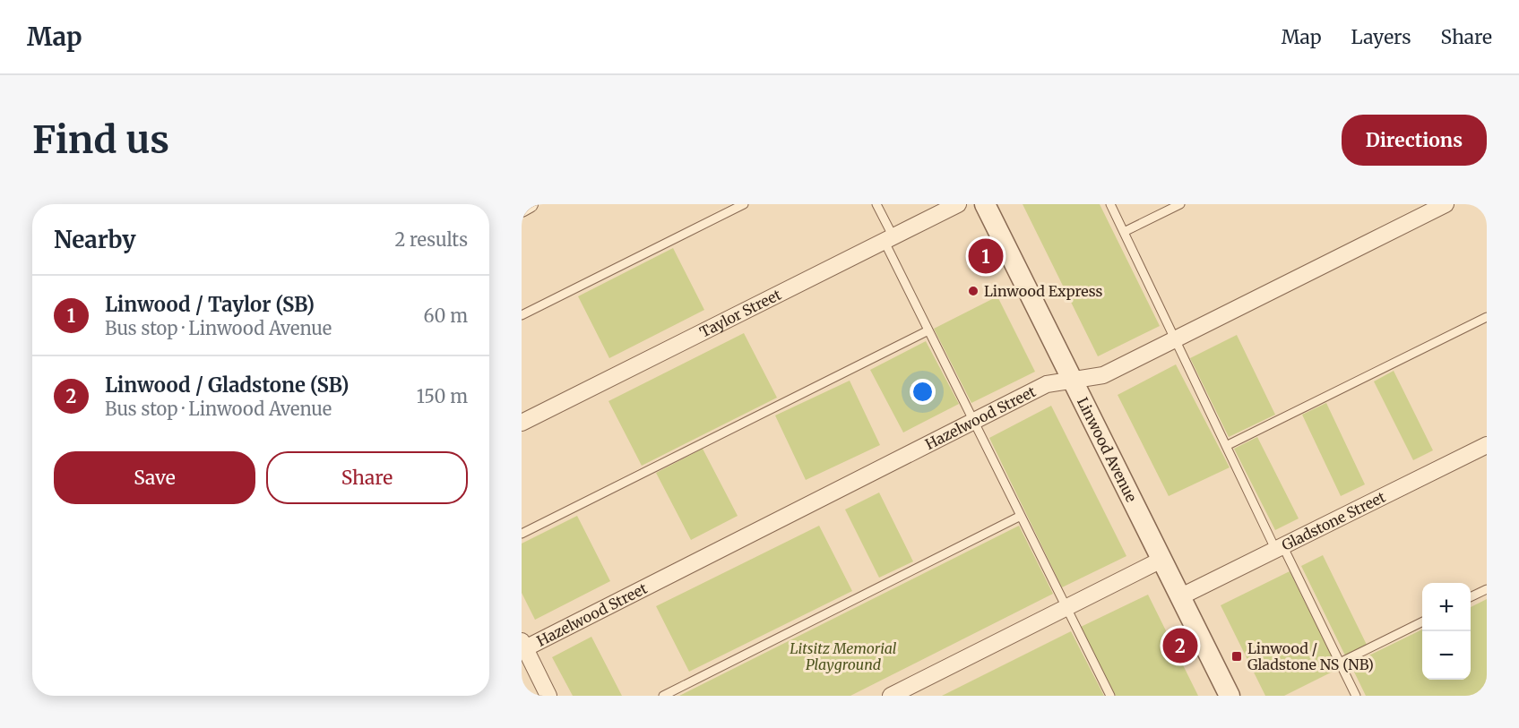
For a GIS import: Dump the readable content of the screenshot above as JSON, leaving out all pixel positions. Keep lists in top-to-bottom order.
{
  "streets": {
    "street": [
      "Taylor Street",
      "Hazelwood Street",
      "Linwood Avenue",
      "Gladstone Street"
    ]
  },
  "crossings": [
    ["Hazelwood Street", "Linwood Avenue"],
    ["Linwood Avenue", "Gladstone Street"]
  ],
  "parks": ["Litsitz Memorial Playground"],
  "places": {
    "other": ["Linwood Express"],
    "transit": ["Linwood / Gladstone NS (NB)"]
  },
  "page": {
    "header": "Map",
    "nav": ["Map", "Layers", "Share"],
    "buttons": [
      "Directions",
      ["Save", "Share"]
    ],
    "title": "Find us",
    "heading": ["Nearby", "2 results"],
    "pins": ["1", "2"],
    "list": [
      {
        "mark": "1",
        "name": "Linwood / Taylor (SB)",
        "note": "Bus stop · Linwood Avenue",
        "value": "60 m"
      },
      {
        "mark": "2",
        "name": "Linwood / Gladstone (SB)",
        "note": "Bus stop · Linwood Avenue",
        "value": "150 m"
      }
    ],
    "map_buttons": ["+", "−"]
  }
}
